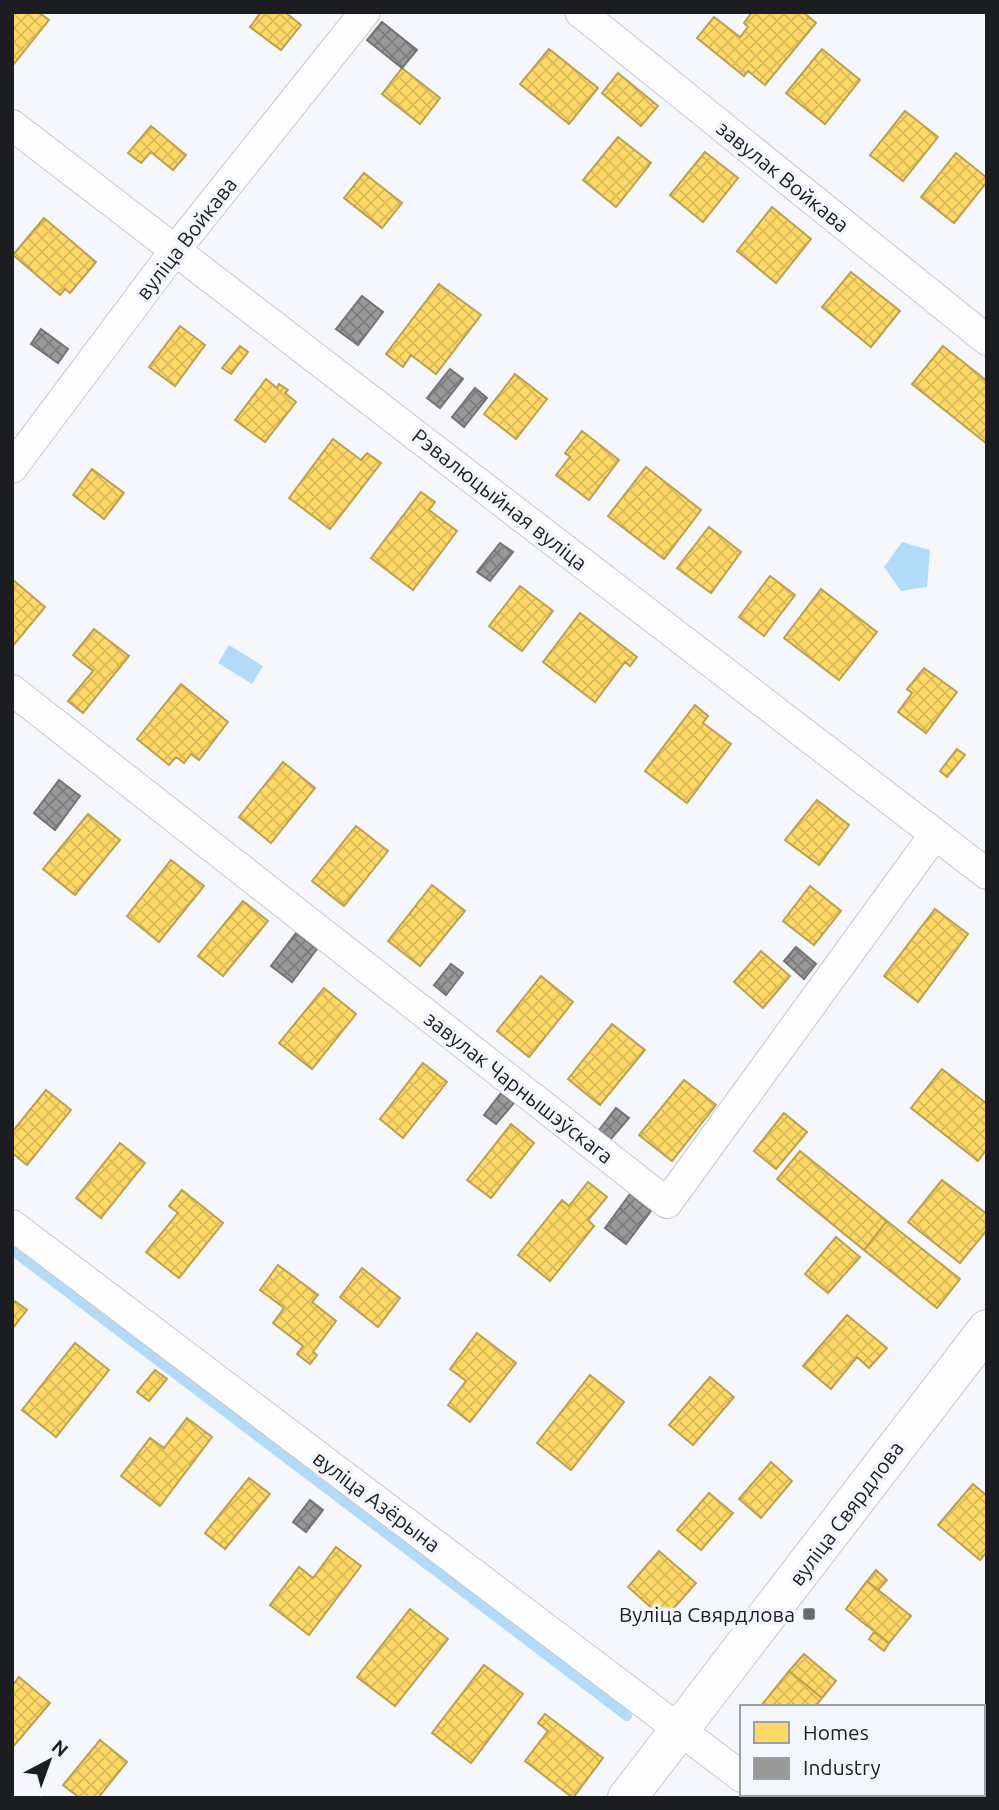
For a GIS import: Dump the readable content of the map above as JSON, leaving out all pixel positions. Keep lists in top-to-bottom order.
{
  "streets": {
    "main road": ["вуліца Свярдлова"],
    "street": [
      "завулак Войкава",
      "вуліца Войкава",
      "Рэвалюцыйная вуліца",
      "завулак Чарнышэўскага",
      "вуліца Азёрына"
    ]
  },
  "crossings": [
    ["вуліца Войкава", "Рэвалюцыйная вуліца"],
    ["Рэвалюцыйная вуліца", "завулак Чарнышэўскага"],
    ["вуліца Азёрына", "вуліца Свярдлова"]
  ],
  "places": {
    "transit": ["Вуліца Свярдлова"]
  },
  "legend": ["Homes", "Industry"],
  "north": "top right"
}
